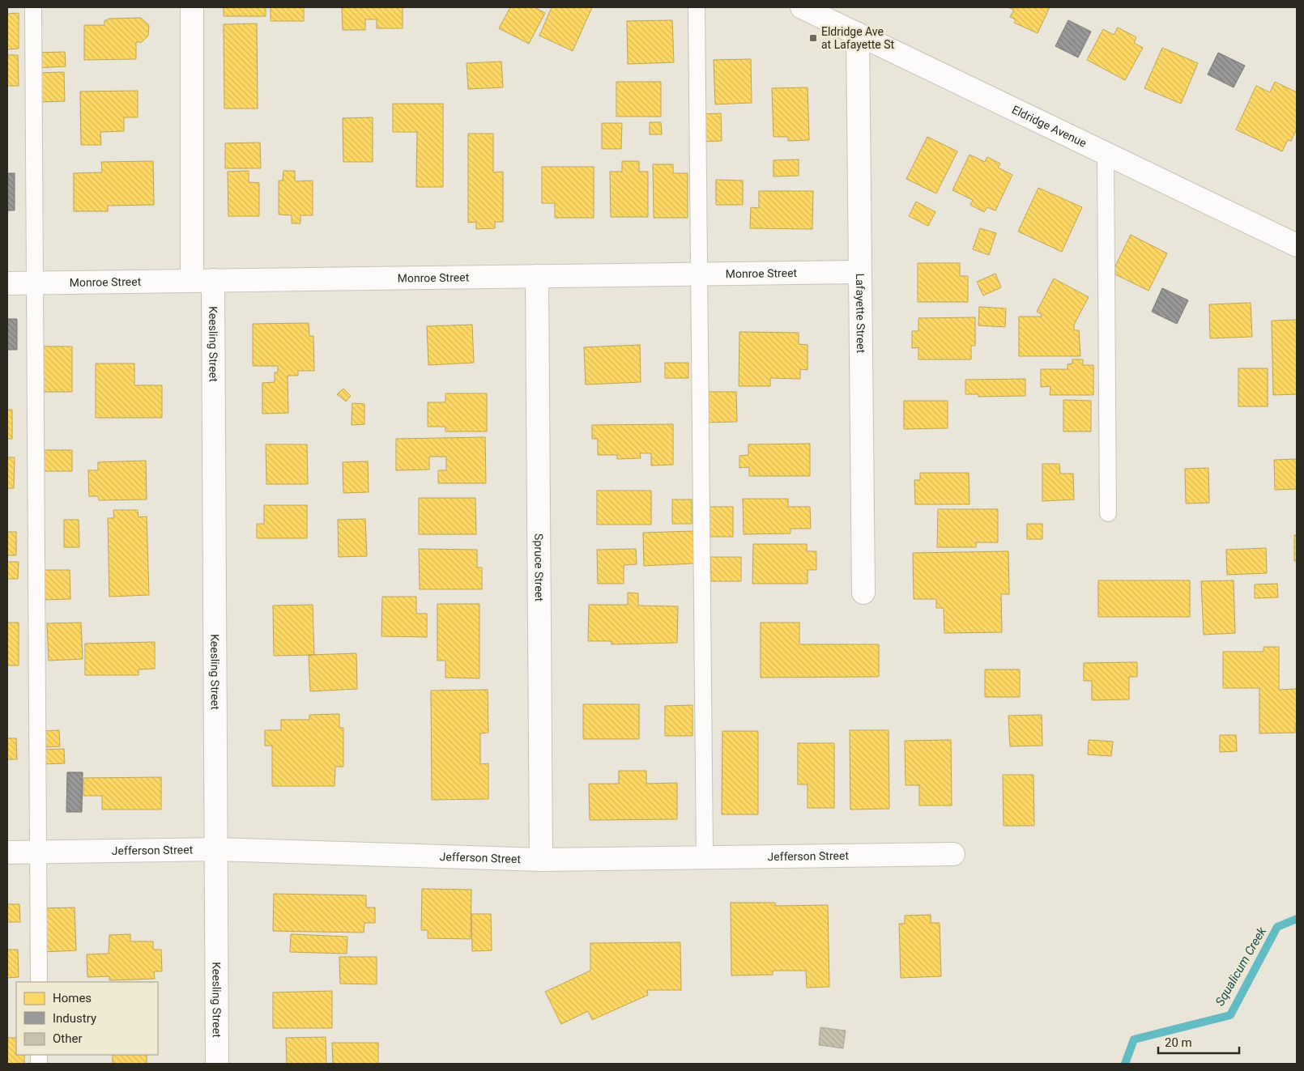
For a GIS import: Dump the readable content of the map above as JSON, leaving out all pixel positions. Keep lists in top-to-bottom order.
{
  "streets": {
    "street": [
      "Eldridge Avenue",
      "Monroe Street",
      "Lafayette Street",
      "Keesling Street",
      "Spruce Street",
      "Jefferson Street"
    ]
  },
  "crossings": [
    ["Eldridge Avenue", "Lafayette Street"],
    ["Monroe Street", "Lafayette Street"],
    ["Monroe Street", "Keesling Street"],
    ["Monroe Street", "Spruce Street"],
    ["Keesling Street", "Jefferson Street"],
    ["Spruce Street", "Jefferson Street"]
  ],
  "water": ["Squalicum Creek"],
  "places": {
    "transit": ["Eldridge Ave at Lafayette St"]
  },
  "legend": ["Homes", "Industry", "Other"],
  "scale_bar": "20 m"
}
